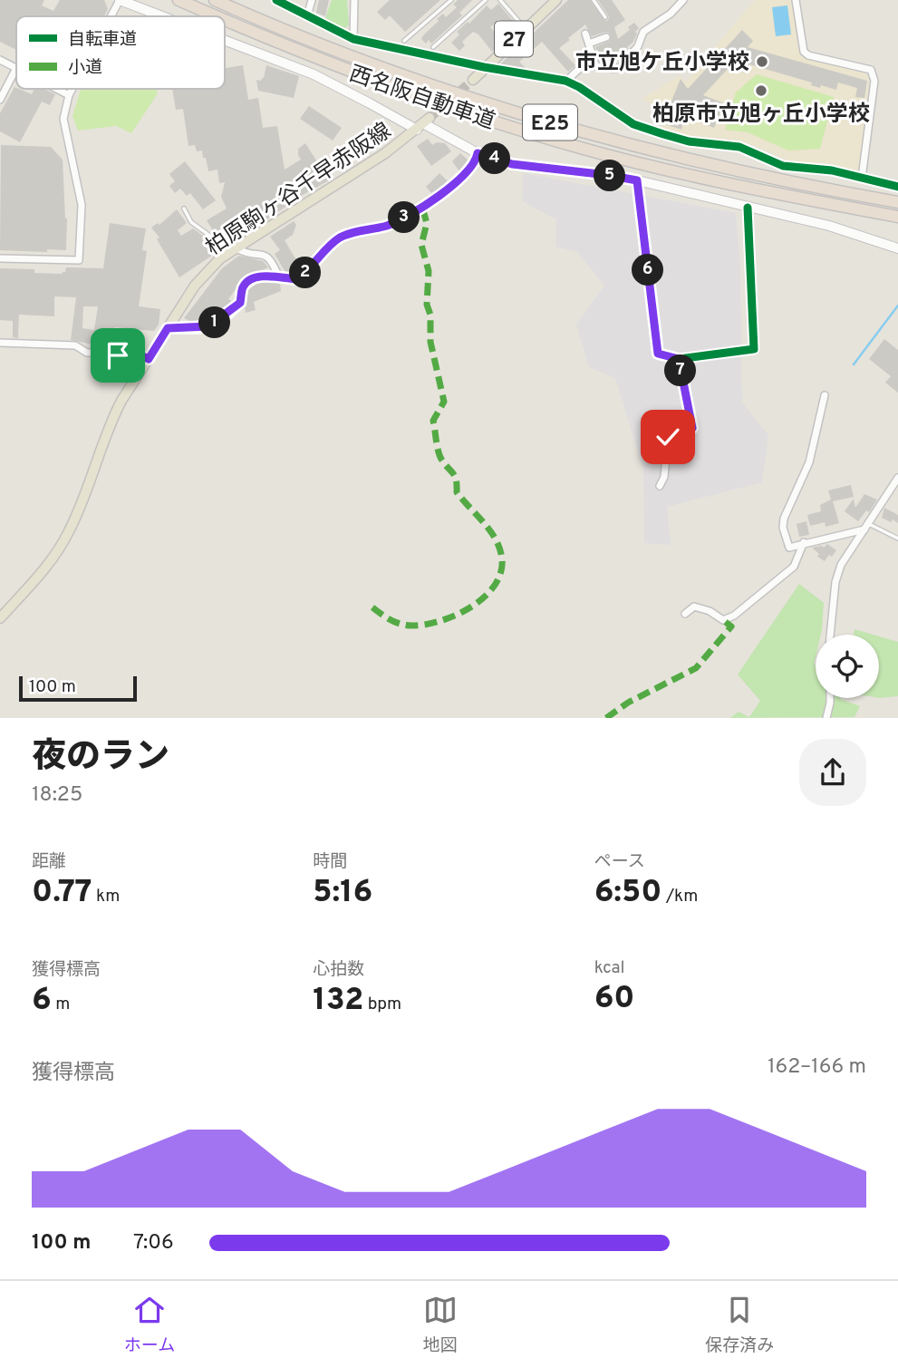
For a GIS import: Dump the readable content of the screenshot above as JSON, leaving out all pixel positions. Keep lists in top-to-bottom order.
{
  "streets": {
    "highway": ["西名阪自動車道", "E25"],
    "main road": ["27", "柏原駒ヶ谷千早赤阪線"]
  },
  "places": ["市立旭ケ丘小学校", "柏原市立旭ヶ丘小学校"],
  "legend": ["自転車道", "小道"],
  "scale_bar": "100 m",
  "page": {
    "pins": [
      "4",
      "5",
      "3",
      "6",
      "2",
      "1",
      "7"
    ],
    "scale": "100 m",
    "heading": ["夜のラン", "18:25"],
    "stats": [
      ["距離", "0.77 km"],
      ["時間", "5:16"],
      ["ペース", "6:50 /km"],
      ["獲得標高", "6 m"],
      ["心拍数", "132 bpm"],
      ["kcal", "60"]
    ],
    "chart": ["獲得標高", "162–166 m"],
    "list": [
      {
        "name": "100 m",
        "note": "7:06"
      }
    ],
    "tabs": ["ホーム", "地図", "保存済み"]
  }
}
